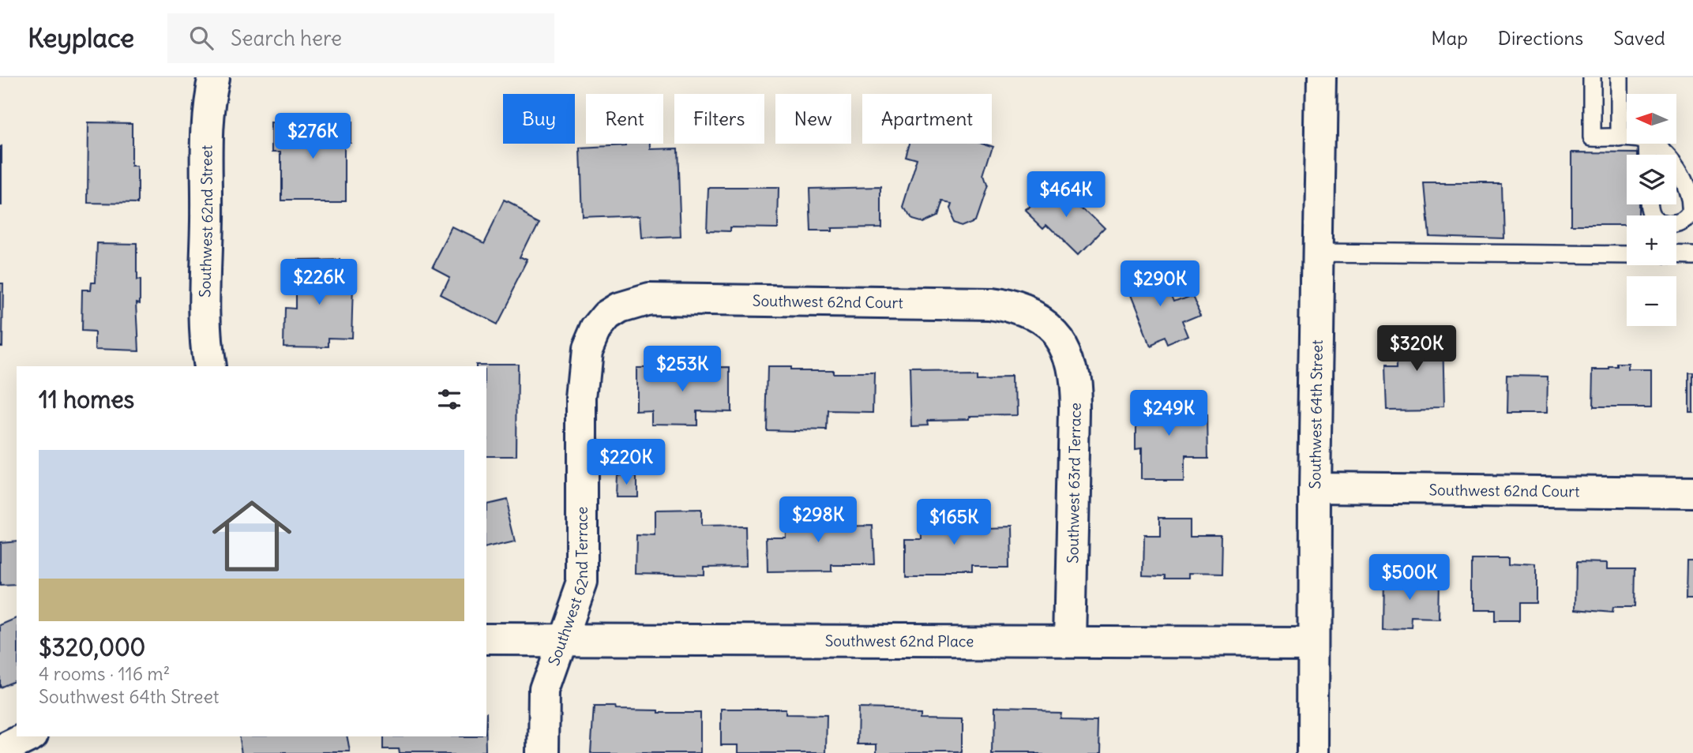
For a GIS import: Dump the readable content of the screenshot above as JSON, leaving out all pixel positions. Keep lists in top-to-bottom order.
{
  "streets": {
    "street": [
      "Southwest 62nd Street",
      "Southwest 62nd Court",
      "Southwest 64th Street",
      "Southwest 63rd Terrace",
      "Southwest 62nd Terrace",
      "Southwest 62nd Place"
    ]
  },
  "crossings": [
    ["Southwest 62nd Court", "Southwest 64th Street"],
    ["Southwest 62nd Court", "Southwest 63rd Terrace"],
    ["Southwest 62nd Court", "Southwest 62nd Terrace"],
    ["Southwest 64th Street", "Southwest 62nd Place"],
    ["Southwest 63rd Terrace", "Southwest 62nd Place"],
    ["Southwest 62nd Terrace", "Southwest 62nd Place"]
  ],
  "north": "left",
  "page": {
    "header": "Keyplace",
    "search": "Search here",
    "nav": ["Map", "Directions", "Saved"],
    "map_buttons": ["+", "−"],
    "chip": [
      "Buy",
      "Rent",
      "Filters",
      "New",
      "Apartment"
    ],
    "price": [
      "$276K",
      "$464K",
      "$226K",
      "$290K",
      "$320K",
      "$253K",
      "$249K",
      "$220K",
      "$298K",
      "$165K",
      "$500K"
    ],
    "heading": "11 homes",
    "list": [
      {
        "name": "$320,000",
        "note": "4 rooms · 116 m² · Southwest 64th Street"
      }
    ]
  }
}
